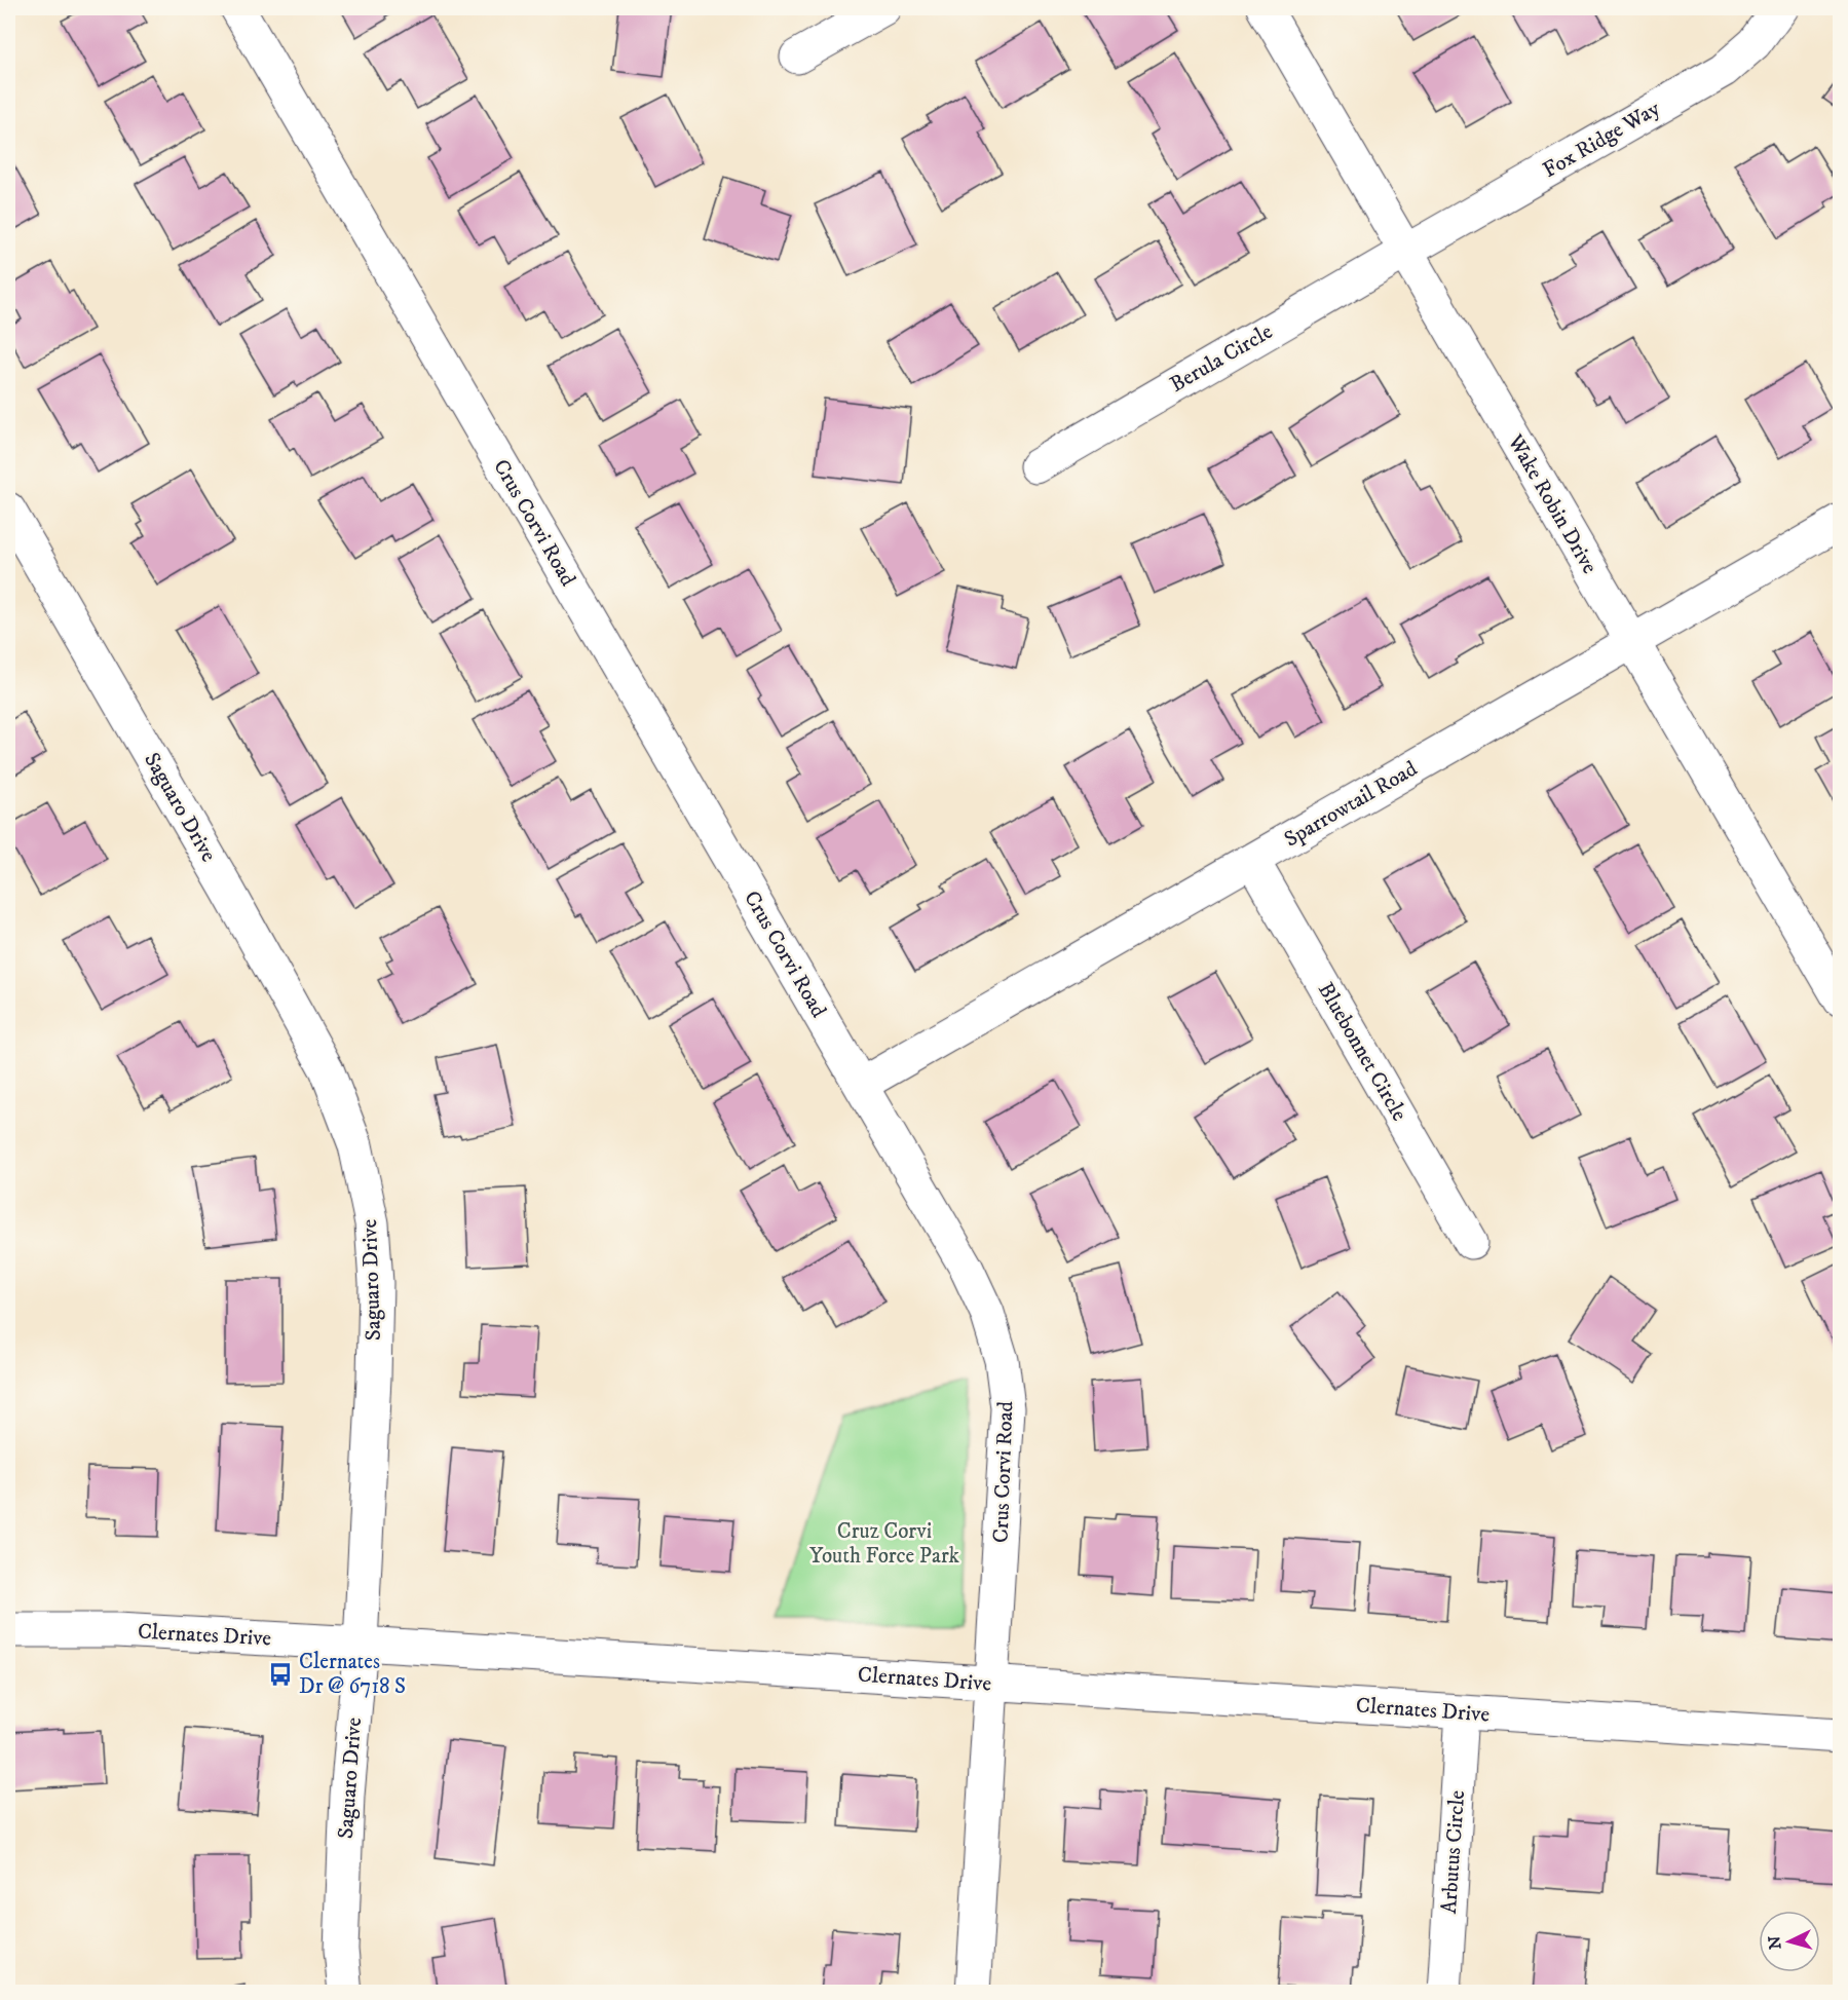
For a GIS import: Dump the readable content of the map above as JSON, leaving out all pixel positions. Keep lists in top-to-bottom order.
{
  "streets": {
    "street": [
      "Fox Ridge Way",
      "Berula Circle",
      "Wake Robin Drive",
      "Crus Corvi Road",
      "Sparrowtail Road",
      "Saguaro Drive",
      "Bluebonnet Circle",
      "Clernates Drive",
      "Arbutus Circle"
    ]
  },
  "crossings": [
    ["Fox Ridge Way", "Berula Circle"],
    ["Fox Ridge Way", "Wake Robin Drive"],
    ["Berula Circle", "Wake Robin Drive"],
    ["Wake Robin Drive", "Sparrowtail Road"],
    ["Crus Corvi Road", "Sparrowtail Road"],
    ["Crus Corvi Road", "Clernates Drive"],
    ["Sparrowtail Road", "Bluebonnet Circle"],
    ["Saguaro Drive", "Clernates Drive"],
    ["Clernates Drive", "Arbutus Circle"]
  ],
  "parks": ["Cruz Corvi Youth Force Park"],
  "places": {
    "bus stop": ["Clernates Dr @ 6718 S"]
  },
  "north": "left"
}
